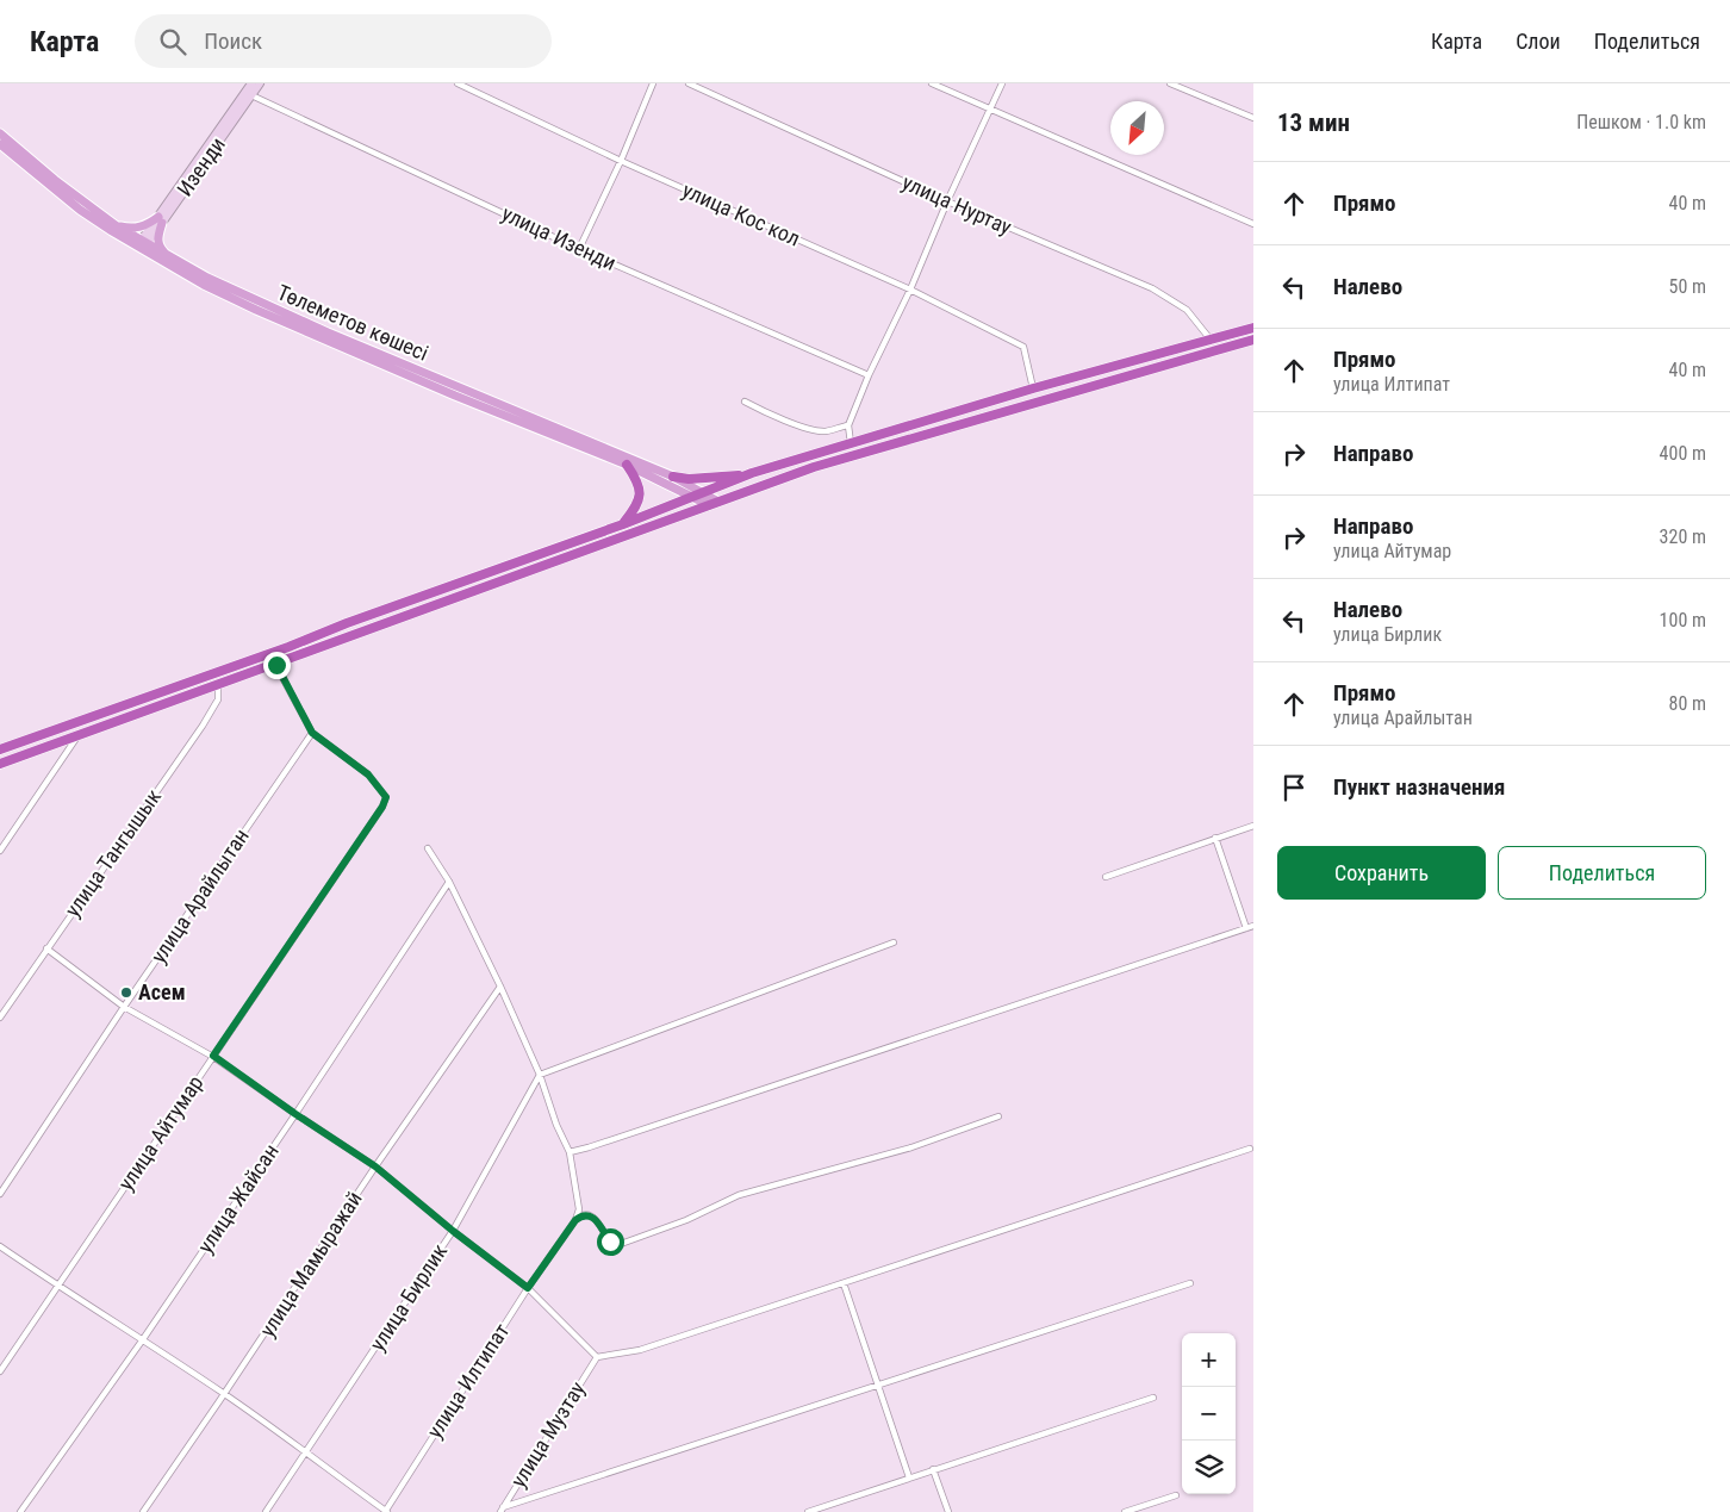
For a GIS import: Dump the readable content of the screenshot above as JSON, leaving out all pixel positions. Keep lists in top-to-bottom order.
{
  "streets": {
    "main road": ["Төлеметов көшесі"],
    "street": [
      "Изенди",
      "улица Нуртау",
      "улица Кос кол",
      "улица Изенди",
      "улица Тангышык",
      "улица Арайлытан",
      "улица Айтумар",
      "улица Жайсан",
      "улица Мамыражай",
      "улица Бирлик",
      "улица Илтипат",
      "улица Музтау"
    ]
  },
  "crossings": [
    ["Изенди", "улица Изенди"],
    ["Изенди", "Төлеметов көшесі"],
    ["улица Арайлытан", "улица Айтумар"]
  ],
  "places": ["Асем"],
  "north": "bottom left",
  "page": {
    "header": "Карта",
    "search": "Поиск",
    "nav": ["Карта", "Слои", "Поделиться"],
    "heading": ["13 мин", "Пешком · 1.0 km"],
    "list": [
      ["Прямо", "40 m"],
      ["Налево", "50 m"],
      ["Прямо", "улица Илтипат", "40 m"],
      ["Направо", "400 m"],
      ["Направо", "улица Айтумар", "320 m"],
      ["Налево", "улица Бирлик", "100 m"],
      ["Прямо", "улица Арайлытан", "80 m"],
      "Пункт назначения"
    ],
    "buttons": ["Сохранить", "Поделиться"],
    "map_buttons": ["+", "−"]
  }
}
